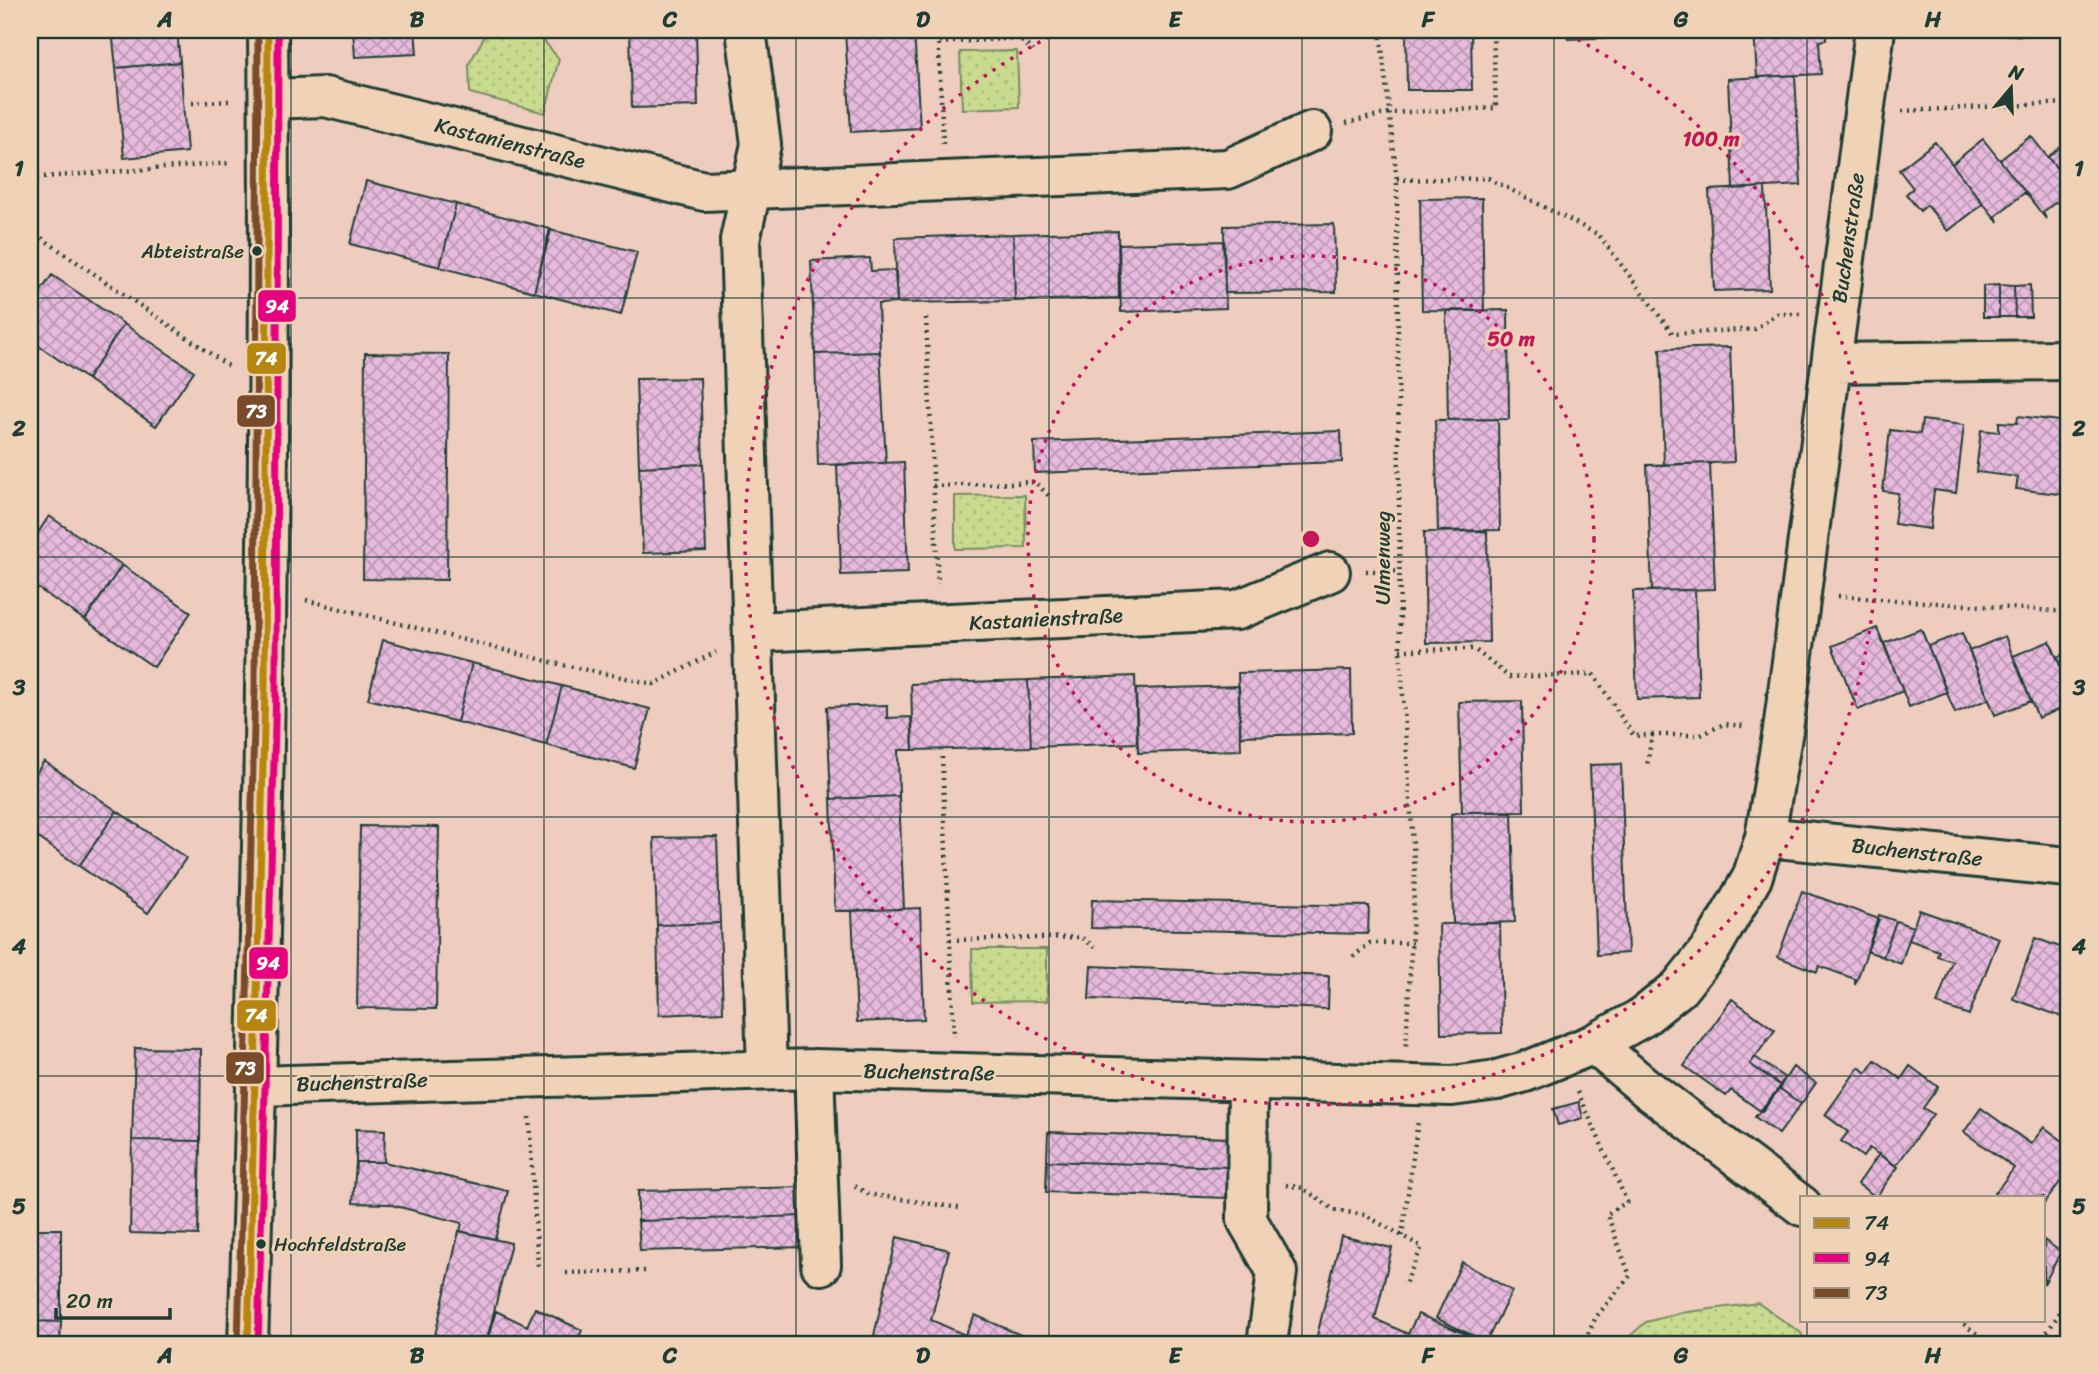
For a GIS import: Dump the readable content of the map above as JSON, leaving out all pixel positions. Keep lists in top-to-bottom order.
{
  "streets": {
    "street": ["Kastanienstraße", "Buchenstraße"],
    "path": ["Ulmenweg"]
  },
  "crossings": [
    ["Buchenstraße", "Ulmenweg"]
  ],
  "places": ["Abteistraße", "Hochfeldstraße"],
  "lines": ["transit line 74", "transit line 94", "transit line 73"],
  "legend": ["74", "94", "73"],
  "scale_bar": "20 m",
  "north": "top",
  "grid": {
    "columns": [
      "A",
      "B",
      "C",
      "D",
      "E",
      "F",
      "G",
      "H"
    ],
    "rows": [
      "1",
      "2",
      "3",
      "4",
      "5"
    ]
  },
  "rings": ["100 m", "50 m"]
}
